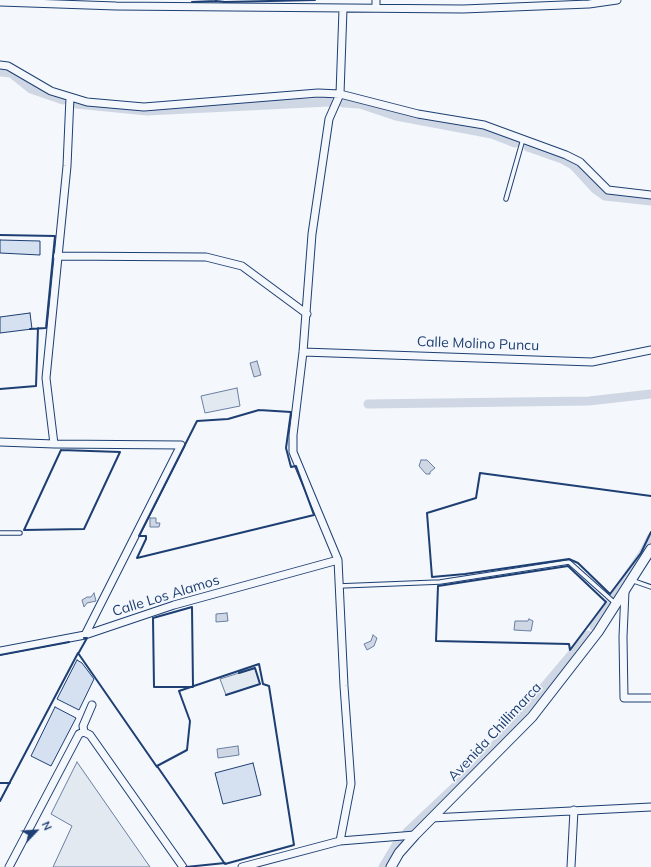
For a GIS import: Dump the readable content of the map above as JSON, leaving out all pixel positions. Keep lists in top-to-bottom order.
{
  "streets": {
    "street": ["Calle Molino Puncu", "Calle Los Alamos", "Avenida Chillimarca"]
  },
  "north": "top right"
}
